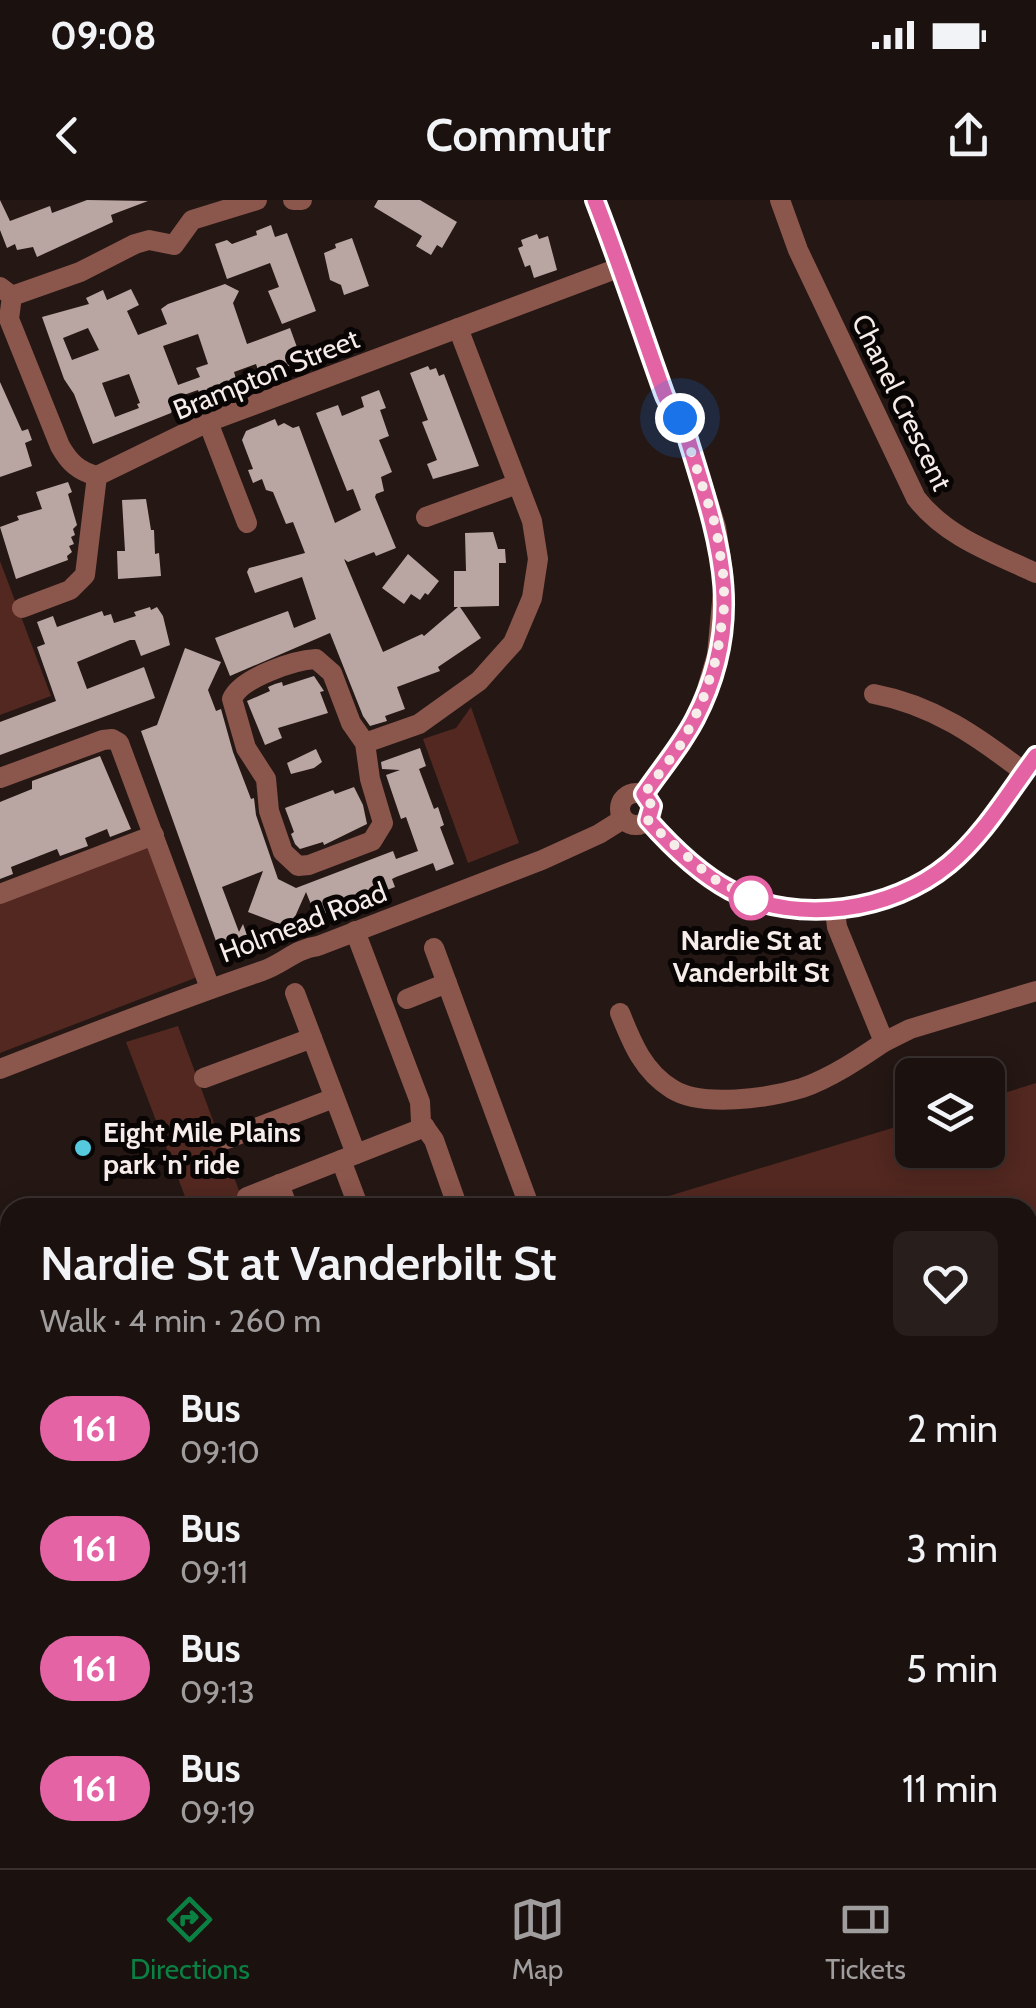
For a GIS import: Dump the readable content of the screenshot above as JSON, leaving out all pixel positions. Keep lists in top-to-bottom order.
{
  "streets": {
    "street": ["Brampton Street", "Chanel Crescent", "Holmead Road"]
  },
  "crossings": [
    ["Brampton Street", "Holmead Road"]
  ],
  "places": ["Nardie St at Vanderbilt St", "Eight Mile Plains park 'n' ride"],
  "lines": ["bus line 161"],
  "page": {
    "status": "09:08",
    "header": "Commutr",
    "heading": ["Nardie St at Vanderbilt St", "Walk · 4 min · 260 m"],
    "list": [
      {
        "mark": "161",
        "name": "Bus",
        "note": "09:10",
        "value": "2 min"
      },
      {
        "mark": "161",
        "name": "Bus",
        "note": "09:11",
        "value": "3 min"
      },
      {
        "mark": "161",
        "name": "Bus",
        "note": "09:13",
        "value": "5 min"
      },
      {
        "mark": "161",
        "name": "Bus",
        "note": "09:19",
        "value": "11 min"
      }
    ],
    "tabs": ["Directions", "Map", "Tickets"]
  }
}
